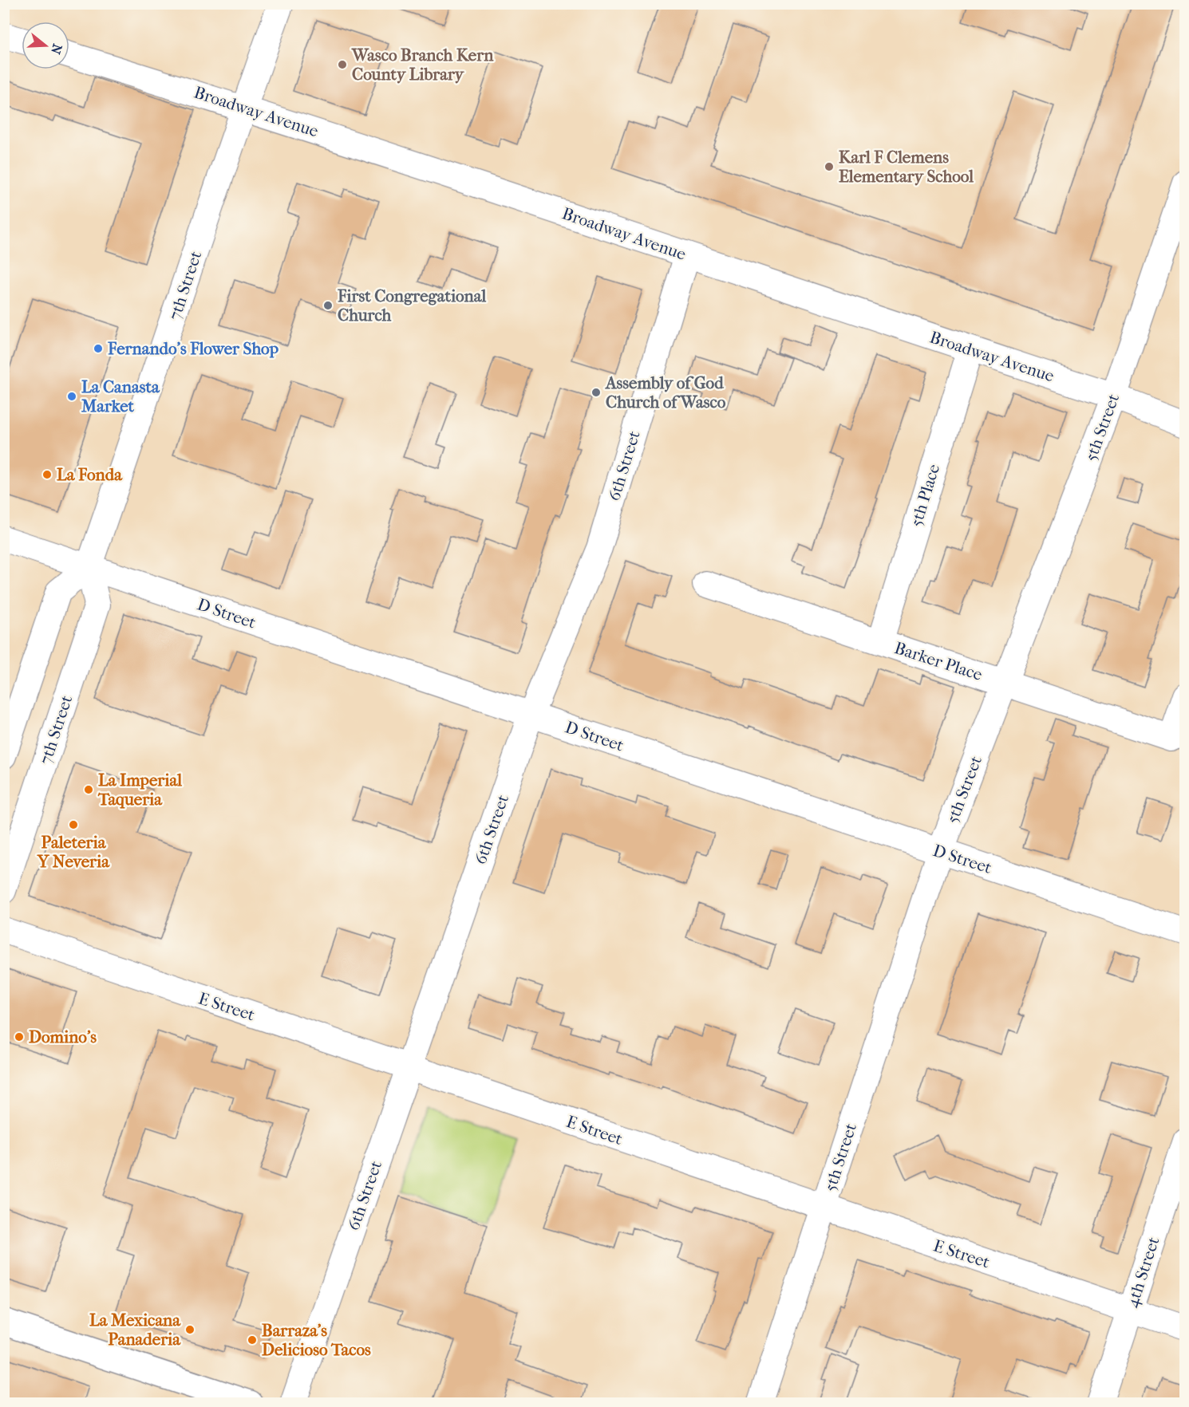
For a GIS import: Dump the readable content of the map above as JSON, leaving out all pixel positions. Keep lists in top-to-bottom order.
{
  "streets": {
    "street": [
      "Broadway Avenue",
      "7th Street",
      "5th Street",
      "6th Street",
      "5th Place",
      "D Street",
      "Barker Place",
      "E Street",
      "4th Street"
    ]
  },
  "crossings": [
    ["Broadway Avenue", "7th Street"],
    ["Broadway Avenue", "5th Street"],
    ["Broadway Avenue", "6th Street"],
    ["Broadway Avenue", "5th Place"],
    ["7th Street", "D Street"],
    ["5th Street", "D Street"],
    ["5th Street", "Barker Place"],
    ["5th Street", "E Street"],
    ["6th Street", "D Street"],
    ["6th Street", "E Street"],
    ["5th Place", "Barker Place"],
    ["E Street", "4th Street"]
  ],
  "places": [
    "Wasco Branch Kern County Library",
    "Karl F Clemens Elementary School",
    "First Congregational Church",
    "Fernando's Flower Shop",
    "Assembly of God Church of Wasco",
    "La Canasta Market",
    "La Fonda",
    "La Imperial Taqueria",
    "Paleteria Y Neveria",
    "Domino's",
    "La Mexicana Panaderia",
    "Barraza's Delicioso Tacos"
  ],
  "north": "right"
}
